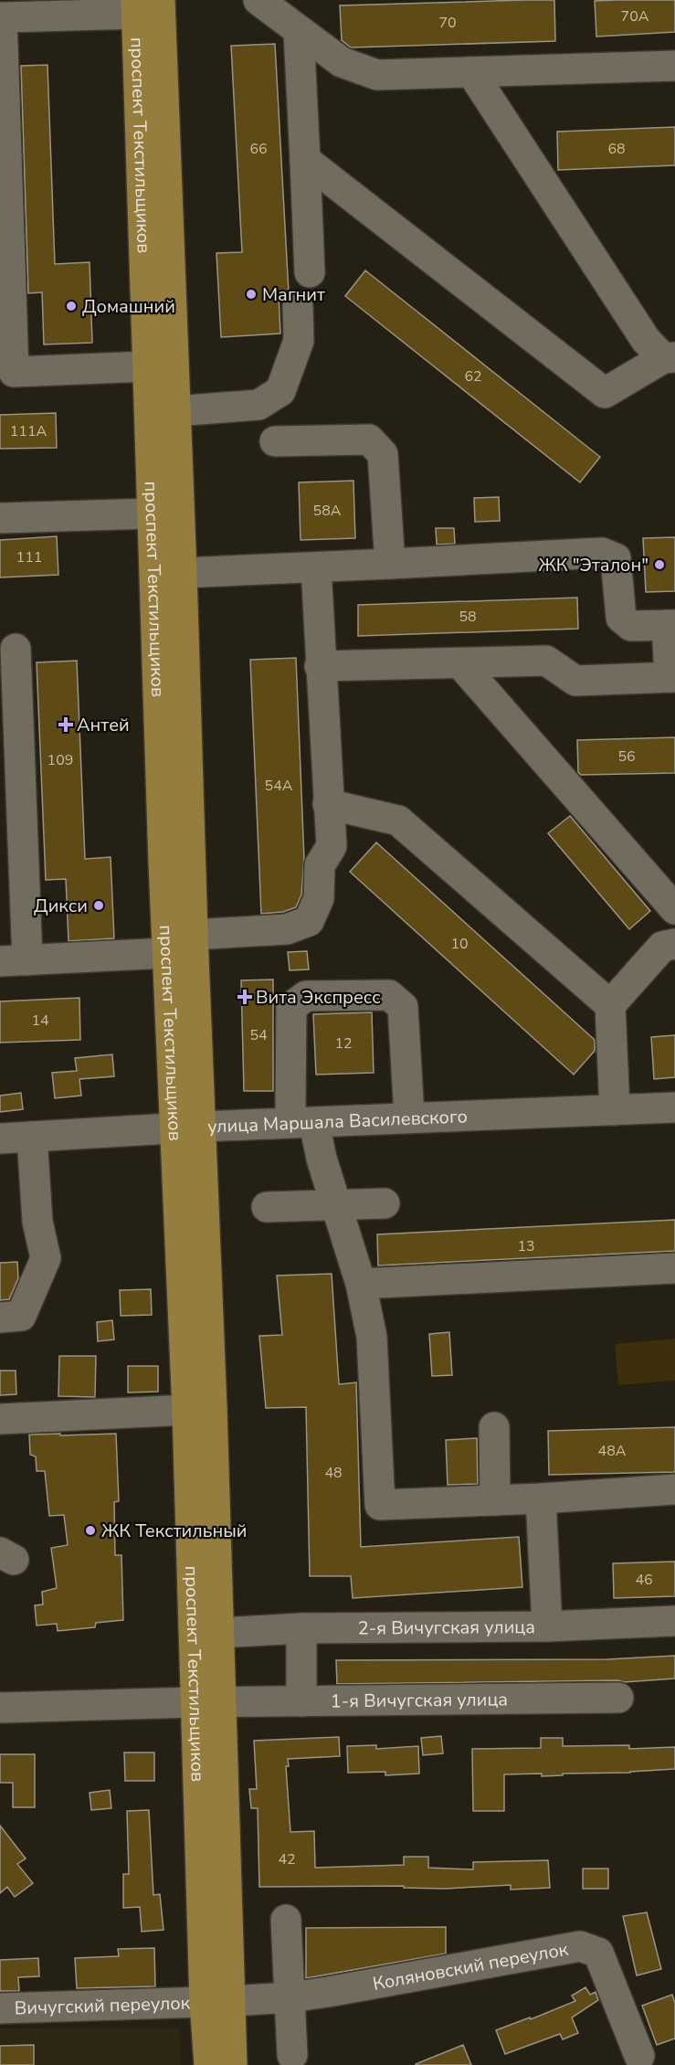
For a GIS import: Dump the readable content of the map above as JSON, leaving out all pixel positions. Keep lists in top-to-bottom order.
{
  "streets": {
    "main road": ["проспект Текстильщиков"],
    "street": [
      "улица Маршала Василевского",
      "2-я Вичугская улица",
      "1-я Вичугская улица",
      "Коляновский переулок",
      "Вичугский переулок"
    ]
  },
  "crossings": [
    ["проспект Текстильщиков", "улица Маршала Василевского"],
    ["проспект Текстильщиков", "2-я Вичугская улица"],
    ["проспект Текстильщиков", "1-я Вичугская улица"],
    ["проспект Текстильщиков", "Коляновский переулок"],
    ["проспект Текстильщиков", "Вичугский переулок"],
    ["Коляновский переулок", "Вичугский переулок"]
  ],
  "places": {
    "other": [
      "Магнит",
      "Домашний",
      "ЖК \"Эталон\"",
      "Дикси",
      "ЖК Текстильный"
    ],
    "health": ["Антей", "Вита Экспресс"]
  },
  "house_numbers": [
    "70А",
    "70",
    "66",
    "68",
    "62",
    "111А",
    "58А",
    "111",
    "58",
    "56",
    "109",
    "54А",
    "10",
    "14",
    "54",
    "12",
    "13",
    "48А",
    "48",
    "46",
    "42"
  ]
}
